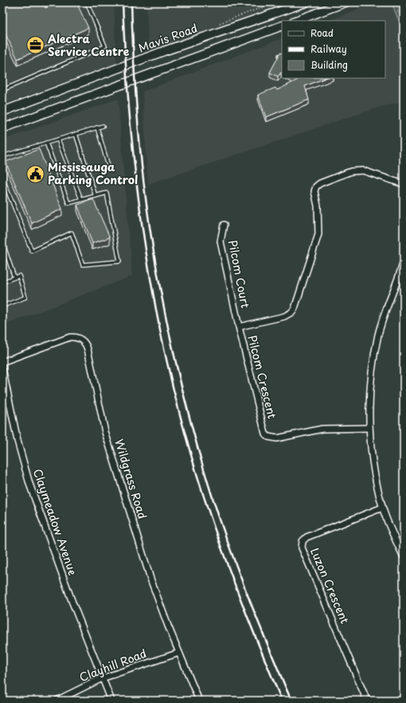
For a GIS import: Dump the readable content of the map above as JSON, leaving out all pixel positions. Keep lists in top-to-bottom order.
{
  "streets": {
    "main road": ["Mavis Road"],
    "street": [
      "Pilcom Court",
      "Pilcom Crescent",
      "Wildgrass Road",
      "Claymeadow Avenue",
      "Luzon Crescent",
      "Clayhill Road"
    ]
  },
  "crossings": [
    ["Pilcom Court", "Pilcom Crescent"],
    ["Wildgrass Road", "Clayhill Road"],
    ["Claymeadow Avenue", "Clayhill Road"]
  ],
  "places": {
    "office": ["Alectra Service Centre"],
    "public building": ["Mississauga Parking Control"]
  },
  "legend": ["Road", "Railway", "Building"]
}
